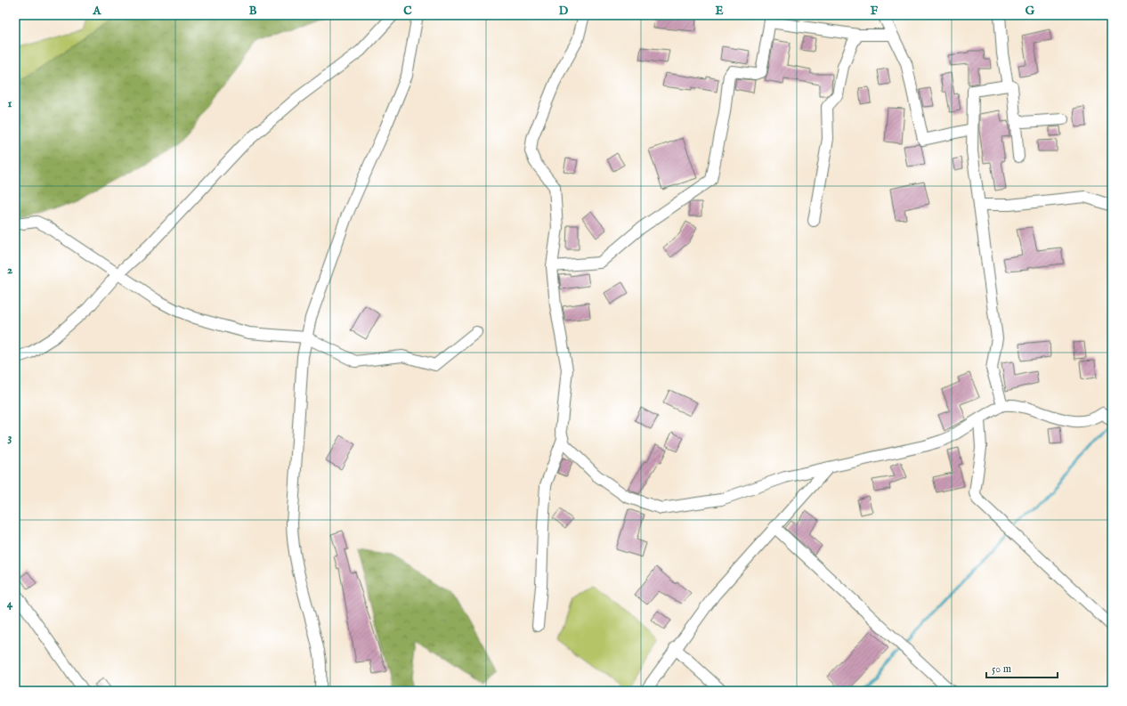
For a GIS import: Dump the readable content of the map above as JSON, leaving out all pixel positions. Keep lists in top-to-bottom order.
{
  "scale_bar": "50 m",
  "grid": {
    "columns": [
      "A",
      "B",
      "C",
      "D",
      "E",
      "F",
      "G"
    ],
    "rows": [
      "1",
      "2",
      "3",
      "4"
    ]
  }
}
